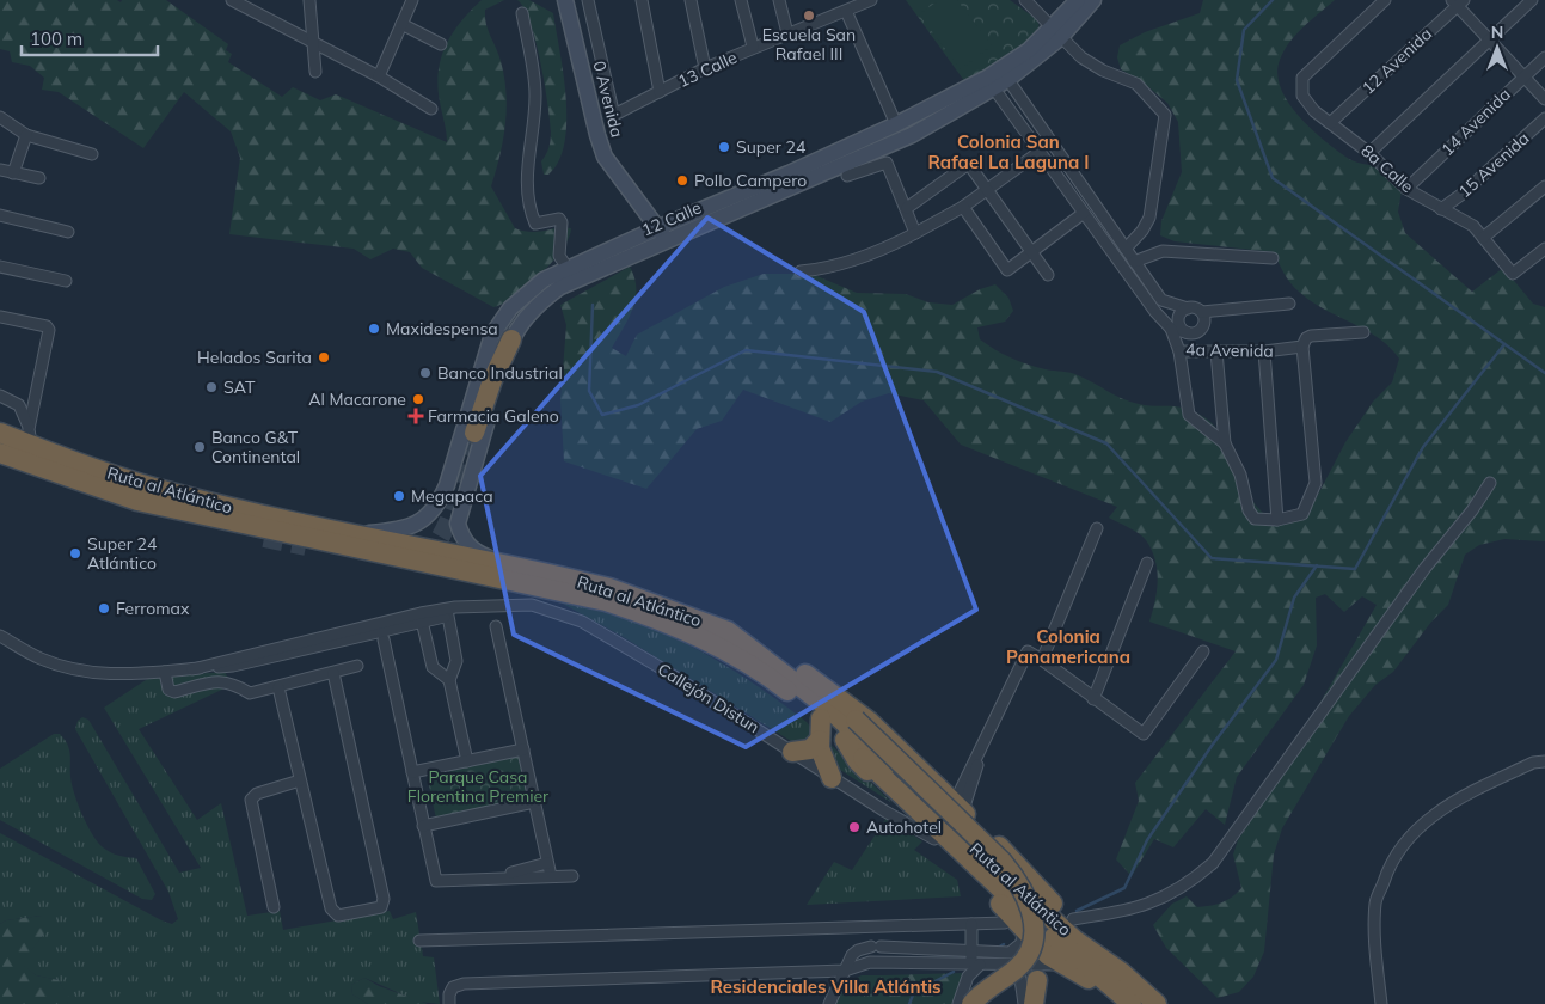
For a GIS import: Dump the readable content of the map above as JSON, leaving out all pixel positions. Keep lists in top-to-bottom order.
{
  "streets": {
    "highway": ["Ruta al Atlántico"],
    "main road": ["0 Avenida", "12 Calle"],
    "street": [
      "12 Avenida",
      "13 Calle",
      "14 Avenida",
      "15 Avenida",
      "8a Calle",
      "4a Avenida",
      "Callejón Distun"
    ]
  },
  "crossings": [
    ["12 Avenida", "8a Calle"],
    ["0 Avenida", "12 Calle"],
    ["14 Avenida", "8a Calle"],
    ["15 Avenida", "8a Calle"],
    ["12 Calle", "4a Avenida"],
    ["12 Calle", "Ruta al Atlántico"]
  ],
  "districts": ["Colonia San Rafael La Laguna I", "Colonia Panamericana", "Residenciales Villa Atlántis"],
  "parks": ["Parque Casa Florentina Premier"],
  "places": {
    "other": [
      "Escuela San Rafael III",
      "Super 24",
      "Pollo Campero",
      "Maxidespensa",
      "Helados Sarita",
      "Banco Industrial",
      "SAT",
      "Al Macarone",
      "Banco G&T Continental",
      "Megapaca",
      "Super 24 Atlántico",
      "Ferromax",
      "Autohotel"
    ],
    "health": ["Farmacia Galeno"]
  },
  "scale_bar": "100 m",
  "north": "top"
}
